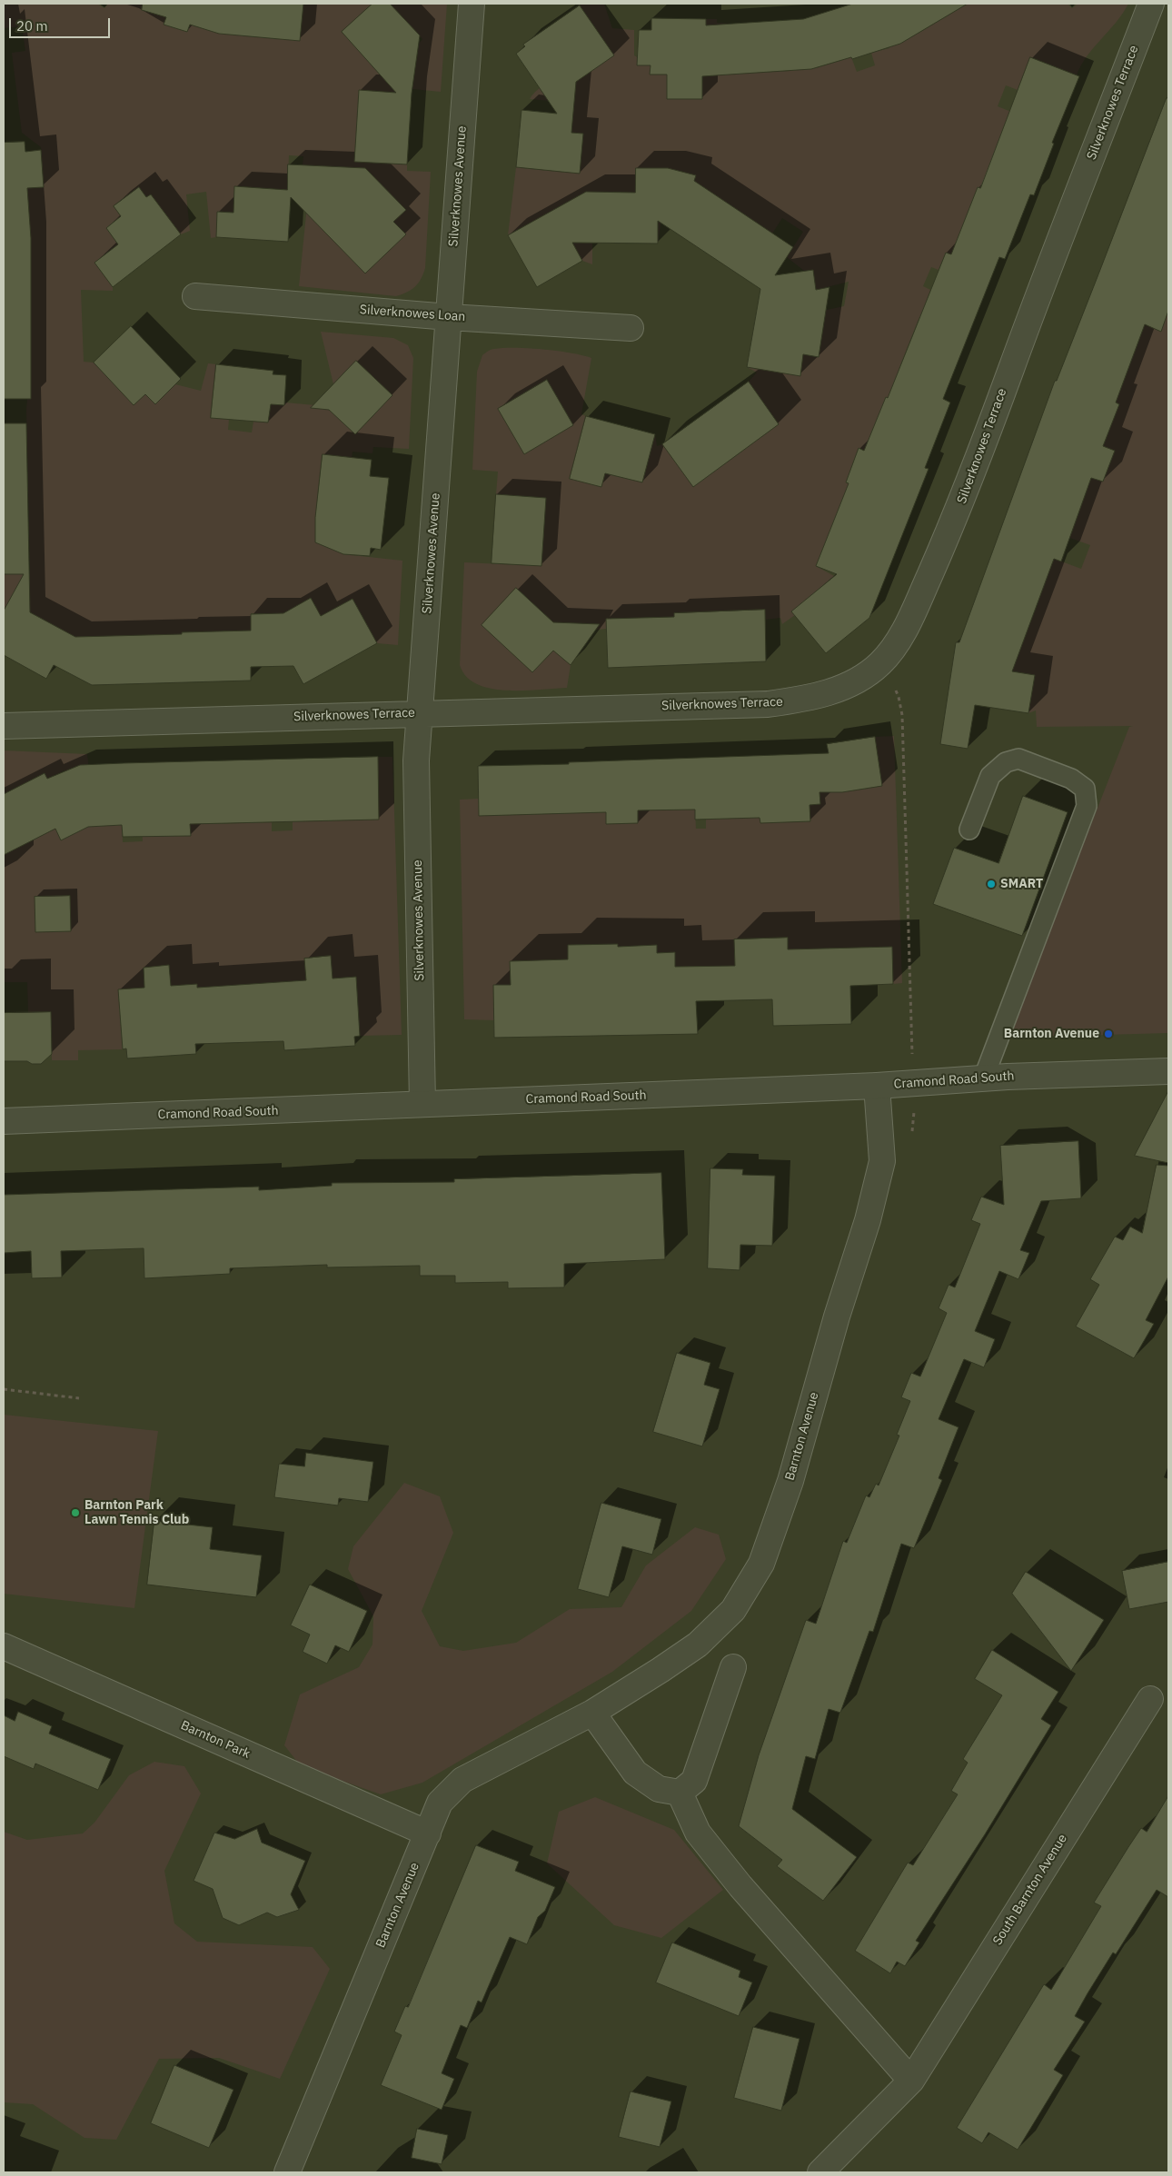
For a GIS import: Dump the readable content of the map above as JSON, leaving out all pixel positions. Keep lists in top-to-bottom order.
{
  "streets": {
    "street": [
      "Silverknowes Terrace",
      "Silverknowes Avenue",
      "Silverknowes Loan",
      "Cramond Road South",
      "Barnton Avenue",
      "Barnton Park",
      "South Barnton Avenue"
    ]
  },
  "crossings": [
    ["Silverknowes Terrace", "Silverknowes Avenue"],
    ["Silverknowes Avenue", "Silverknowes Loan"],
    ["Silverknowes Avenue", "Cramond Road South"],
    ["Cramond Road South", "Barnton Avenue"],
    ["Barnton Avenue", "Barnton Park"]
  ],
  "places": ["SMART", "Barnton Avenue", "Barnton Park Lawn Tennis Club"],
  "scale_bar": "20 m"
}
